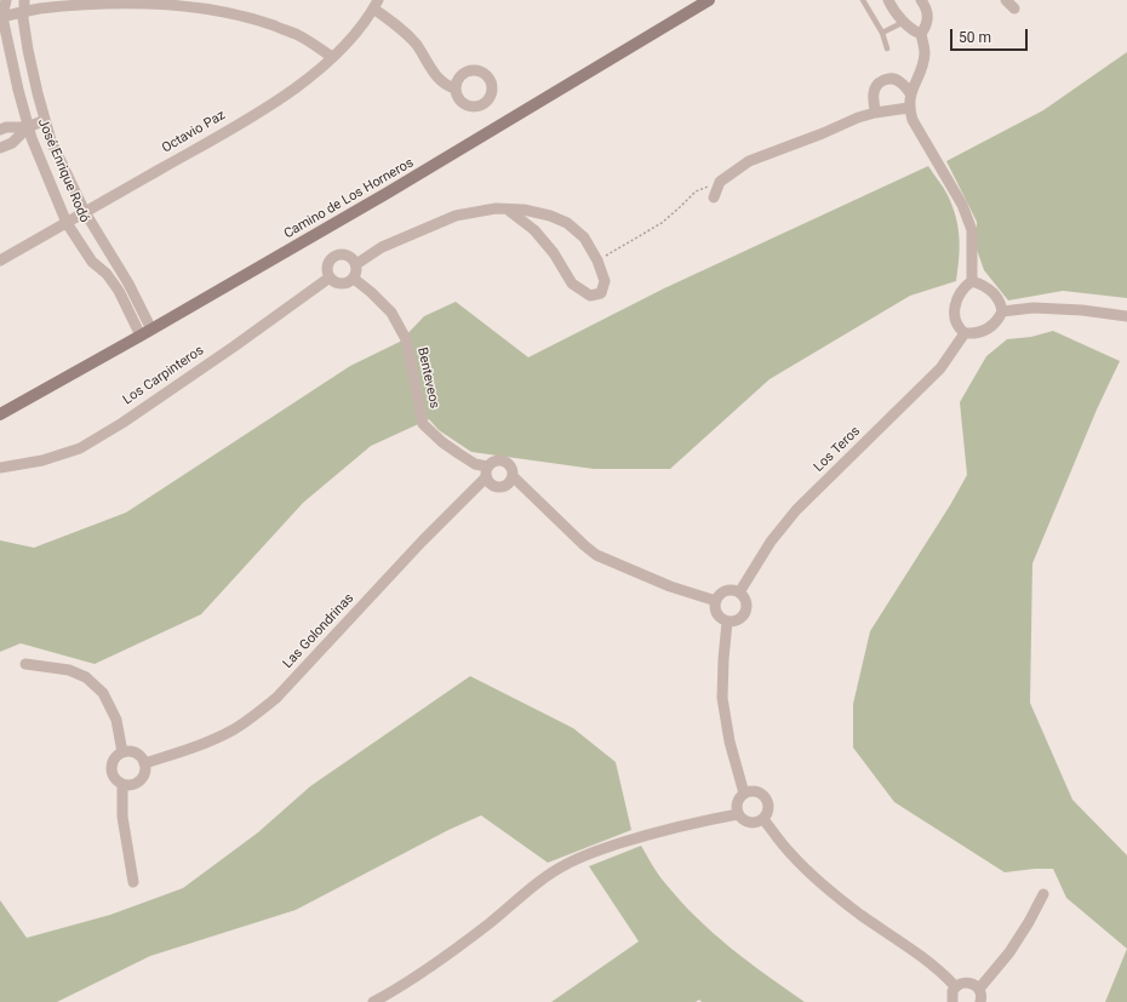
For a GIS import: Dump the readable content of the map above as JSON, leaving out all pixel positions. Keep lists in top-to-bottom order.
{
  "streets": {
    "street": [
      "Octavio Paz",
      "José Enrique Rodó",
      "Camino de Los Horneros",
      "Los Carpinteros",
      "Benteveos",
      "Los Teros",
      "Las Golondrinas"
    ]
  },
  "crossings": [
    ["Octavio Paz", "José Enrique Rodó"],
    ["José Enrique Rodó", "Camino de Los Horneros"],
    ["Los Carpinteros", "Benteveos"],
    ["Benteveos", "Los Teros"],
    ["Benteveos", "Las Golondrinas"]
  ],
  "scale_bar": "50 m"
}
